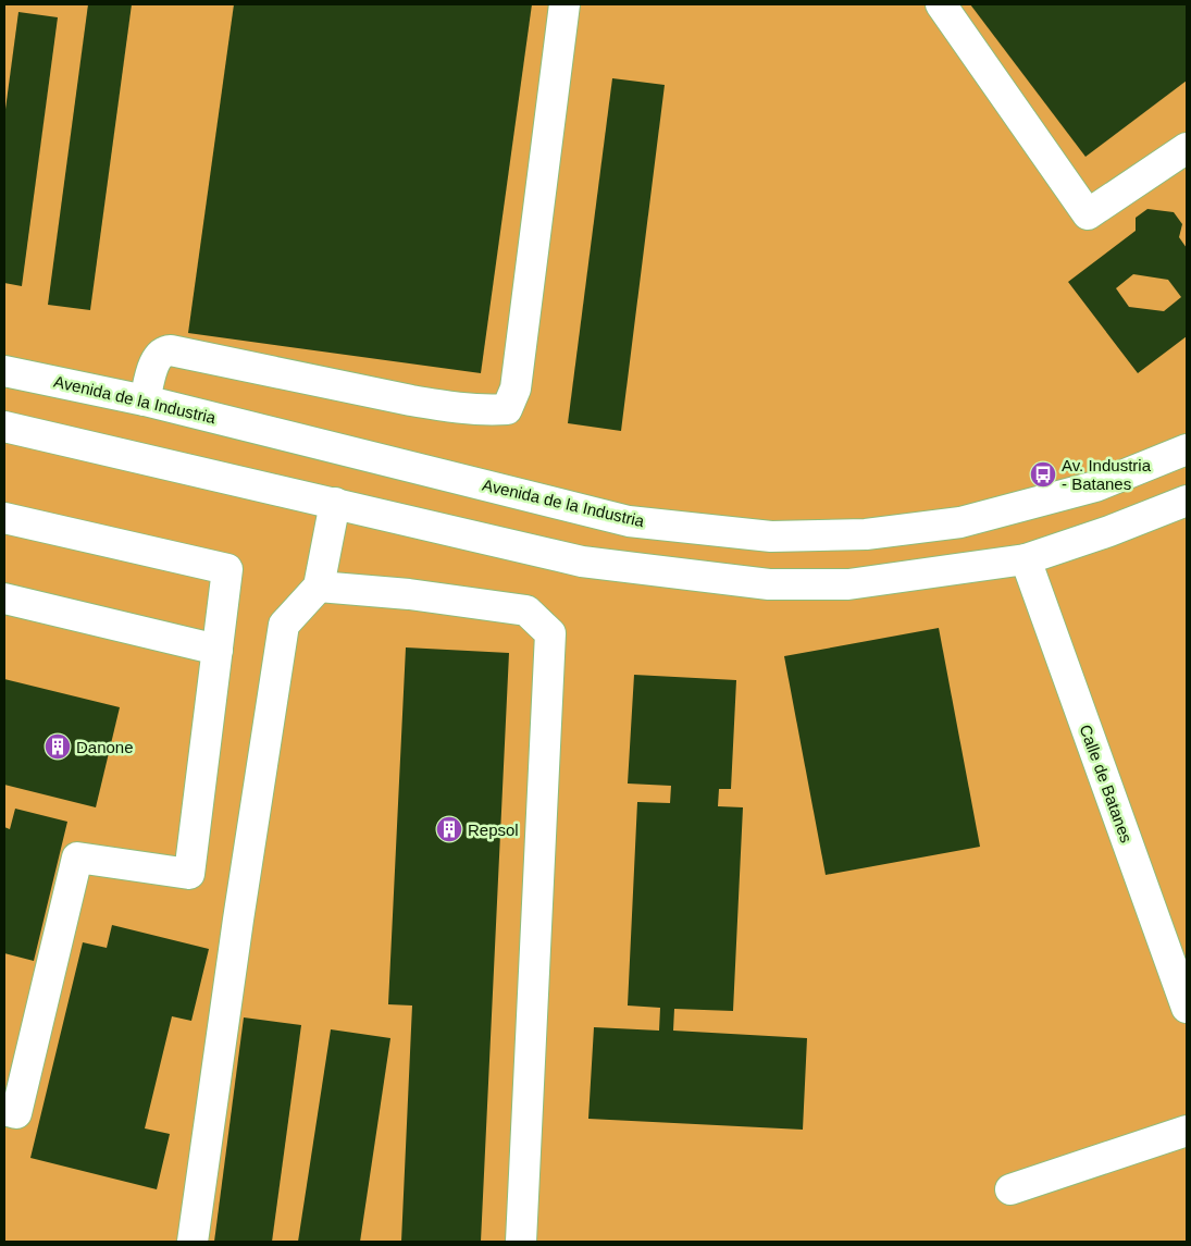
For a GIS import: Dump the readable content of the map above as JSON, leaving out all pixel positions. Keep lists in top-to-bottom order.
{
  "streets": {
    "street": ["Avenida de la Industria", "Calle de Batanes"]
  },
  "places": {
    "bus stop": ["Av. Industria - Batanes"],
    "building": ["Danone", "Repsol"]
  }
}
